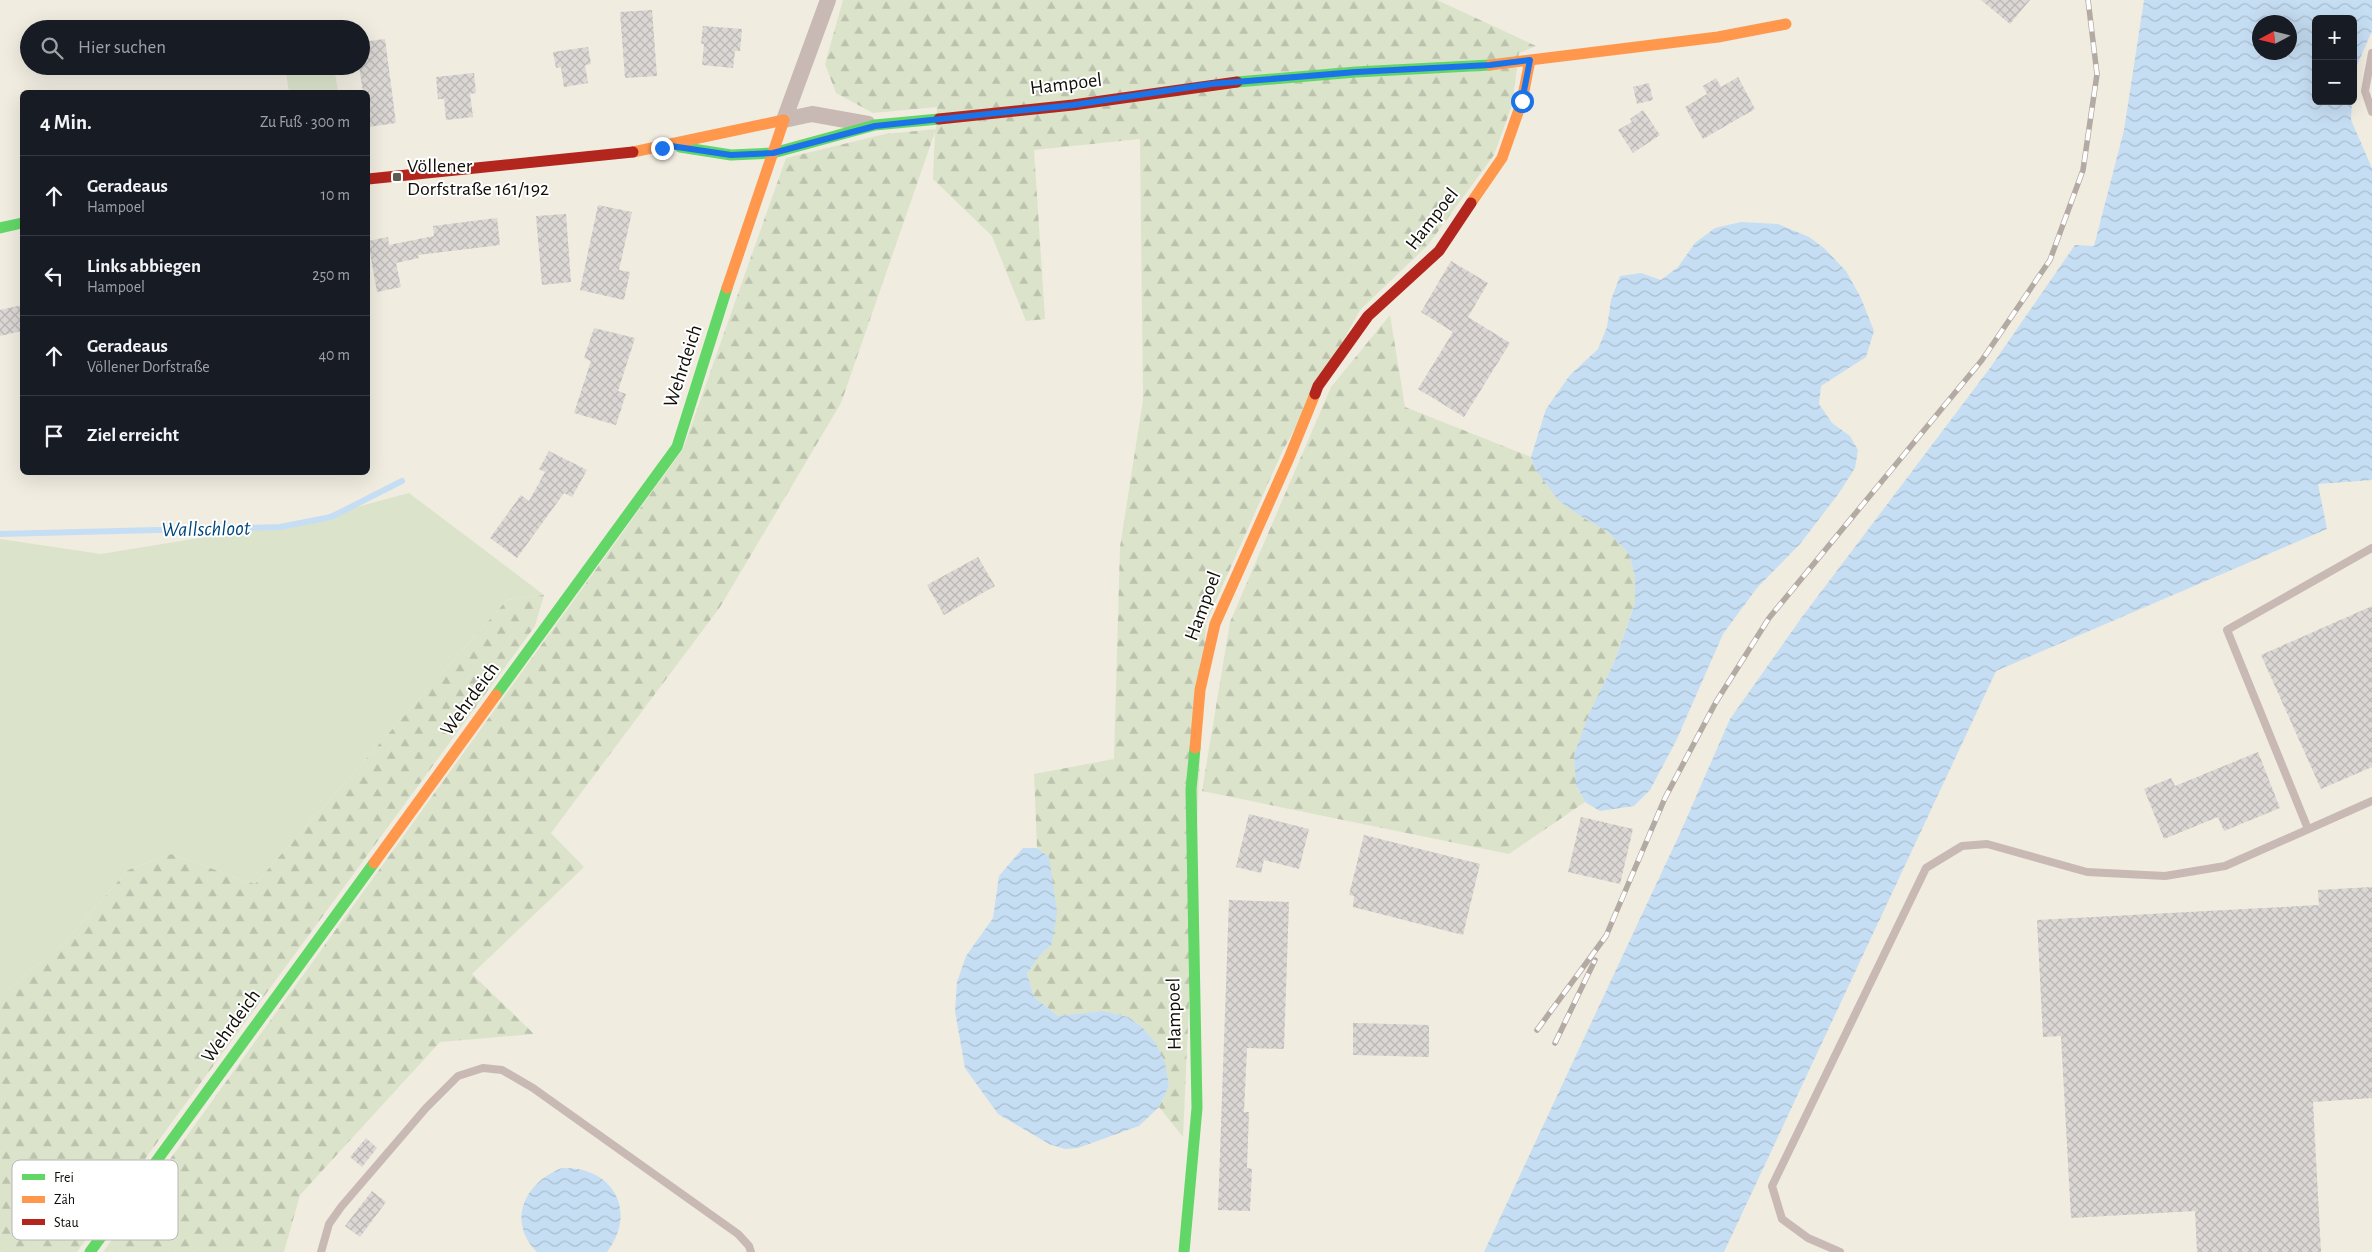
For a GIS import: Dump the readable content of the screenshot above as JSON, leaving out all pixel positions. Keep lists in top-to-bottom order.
{
  "streets": {
    "street": ["Hampoel", "Wehrdeich"]
  },
  "crossings": [
    ["Hampoel", "Wehrdeich"]
  ],
  "water": ["Wallschloot"],
  "places": {
    "transit": ["Völlener Dorfstraße 161/192"]
  },
  "legend": ["Frei", "Zäh", "Stau"],
  "north": "left",
  "page": {
    "map_buttons": ["+", "−"],
    "search": "Hier suchen",
    "heading": ["4 Min.", "Zu Fuß · 300 m"],
    "list": [
      ["Geradeaus", "Hampoel", "10 m"],
      ["Links abbiegen", "Hampoel", "250 m"],
      ["Geradeaus", "Völlener Dorfstraße", "40 m"],
      "Ziel erreicht"
    ]
  }
}
